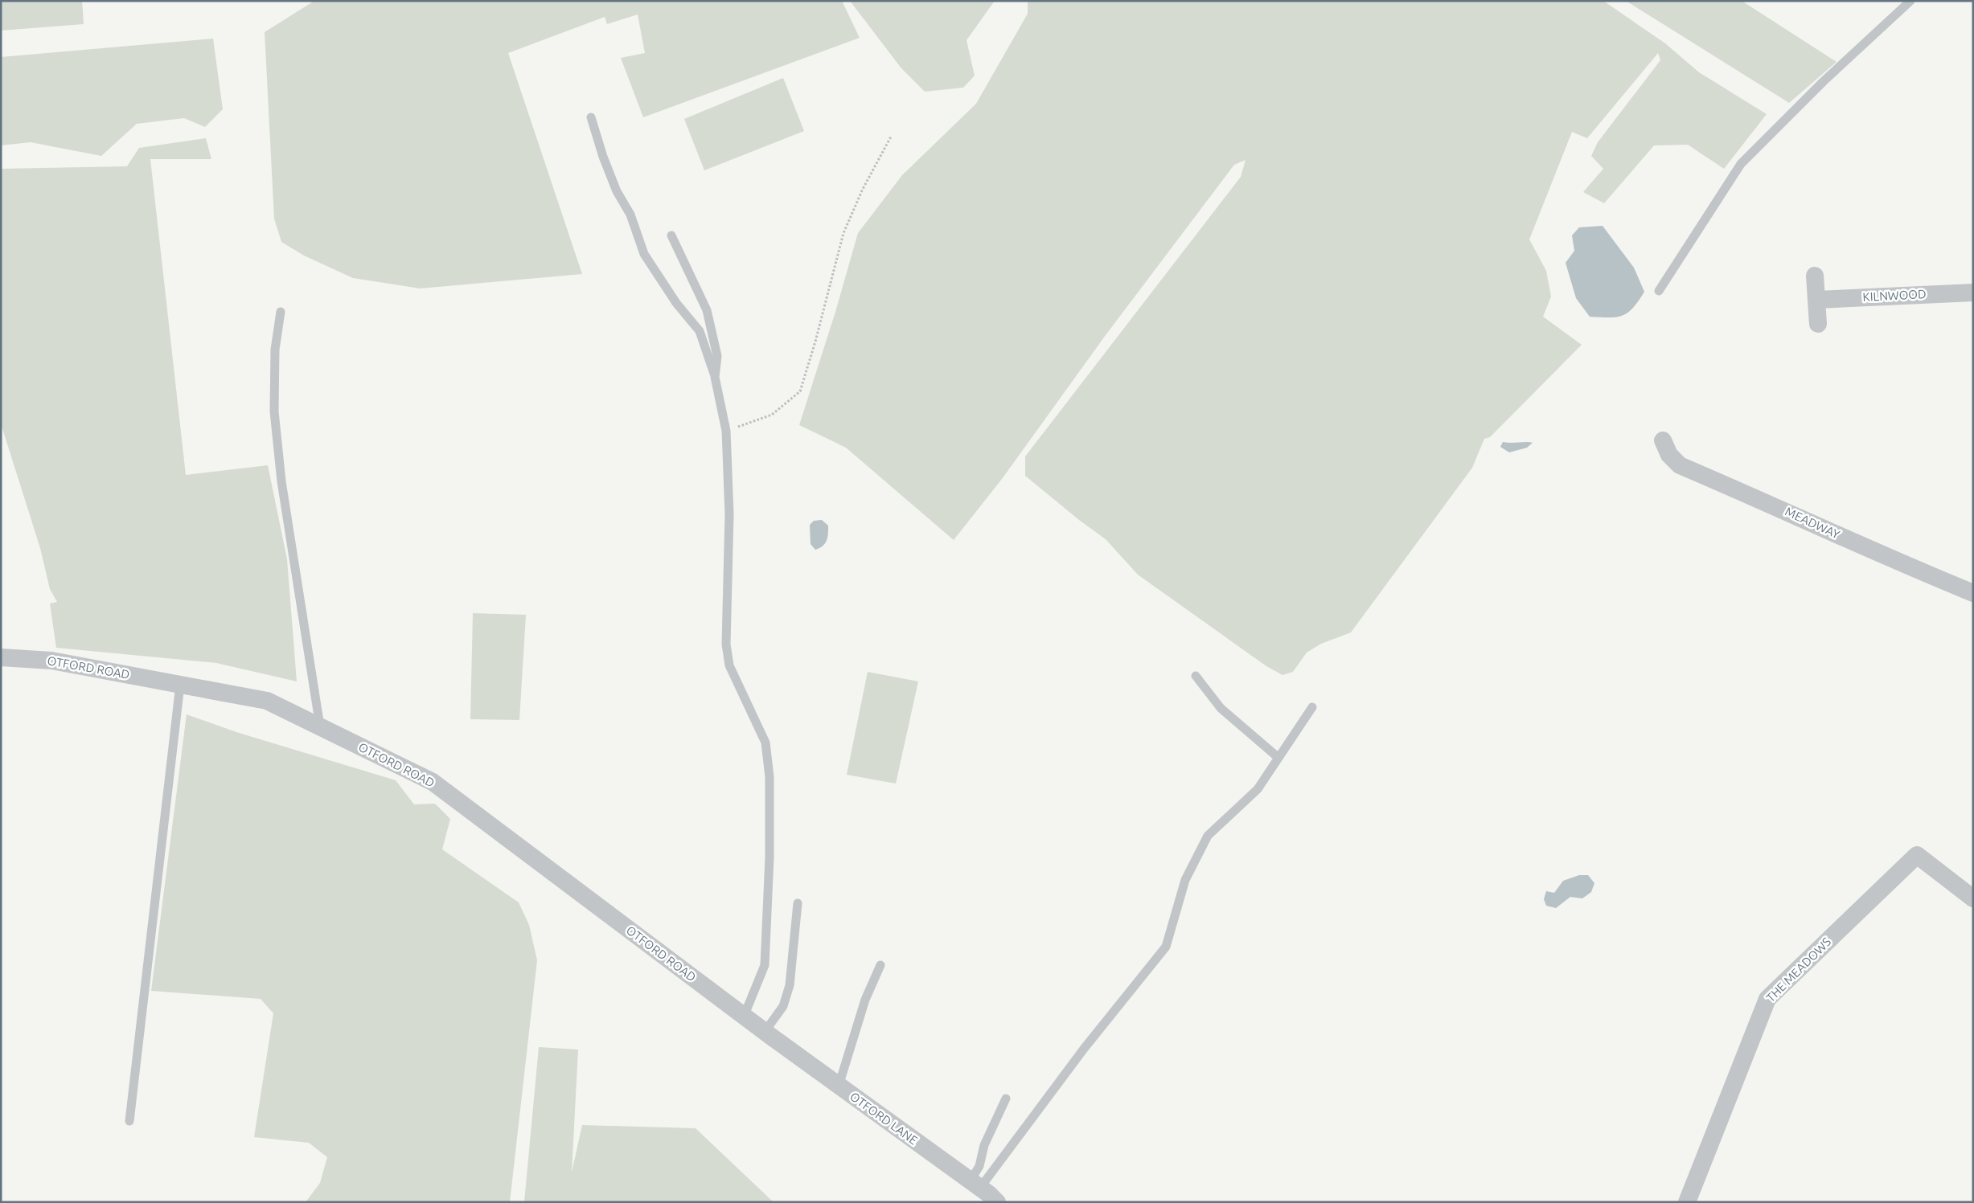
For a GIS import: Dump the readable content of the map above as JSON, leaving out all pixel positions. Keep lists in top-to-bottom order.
{
  "streets": {
    "street": [
      "KILNWOOD",
      "MEADWAY",
      "OTFORD ROAD",
      "THE MEADOWS",
      "OTFORD LANE"
    ]
  },
  "crossings": [
    ["OTFORD ROAD", "OTFORD LANE"]
  ]
}
